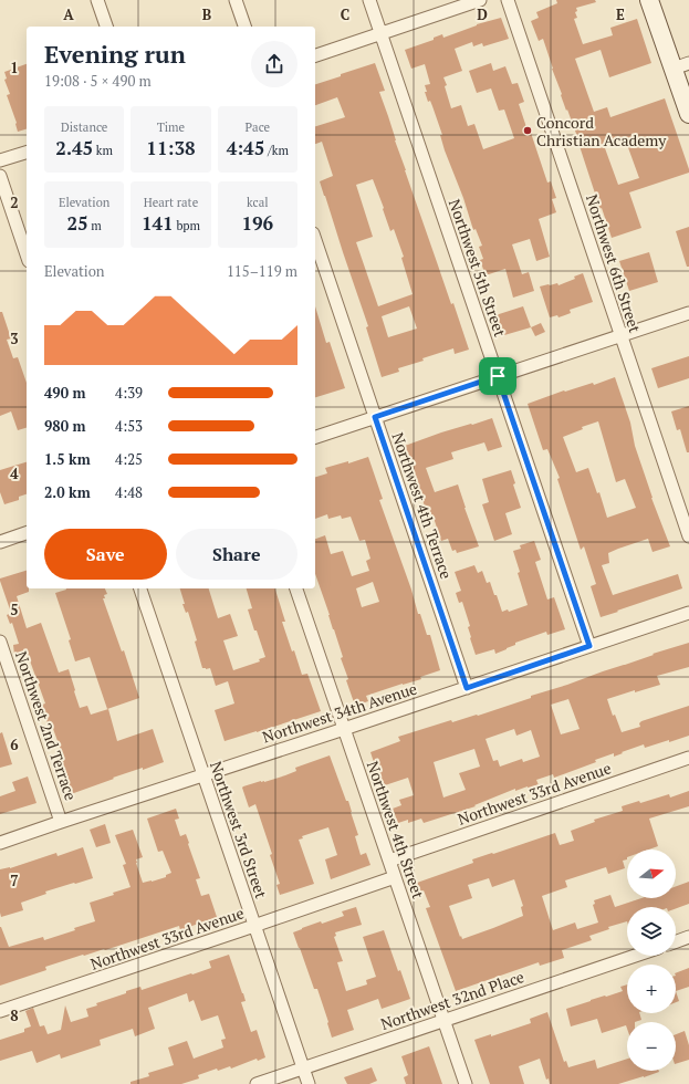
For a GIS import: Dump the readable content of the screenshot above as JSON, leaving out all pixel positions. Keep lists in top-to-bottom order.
{
  "streets": {
    "street": [
      "Northwest 6th Street",
      "Northwest 5th Street",
      "Northwest 4th Terrace",
      "Northwest 34th Avenue",
      "Northwest 2nd Terrace",
      "Northwest 33rd Avenue",
      "Northwest 3rd Street",
      "Northwest 4th Street",
      "Northwest 32nd Place"
    ]
  },
  "crossings": [
    ["Northwest 5th Street", "Northwest 34th Avenue"],
    ["Northwest 4th Terrace", "Northwest 34th Avenue"],
    ["Northwest 34th Avenue", "Northwest 2nd Terrace"],
    ["Northwest 34th Avenue", "Northwest 3rd Street"],
    ["Northwest 34th Avenue", "Northwest 4th Street"],
    ["Northwest 33rd Avenue", "Northwest 3rd Street"],
    ["Northwest 33rd Avenue", "Northwest 4th Street"],
    ["Northwest 3rd Street", "Northwest 32nd Place"],
    ["Northwest 4th Street", "Northwest 32nd Place"]
  ],
  "places": ["Concord Christian Academy"],
  "north": "right",
  "page": {
    "heading": ["Evening run", "19:08 · 5 × 490 m"],
    "stats": [
      ["Distance", "2.45 km"],
      ["Time", "11:38"],
      ["Pace", "4:45 /km"],
      ["Elevation", "25 m"],
      ["Heart rate", "141 bpm"],
      ["kcal", "196"]
    ],
    "chart": ["Elevation", "115–119 m"],
    "list": [
      {
        "name": "490 m",
        "note": "4:39"
      },
      {
        "name": "980 m",
        "note": "4:53"
      },
      {
        "name": "1.5 km",
        "note": "4:25"
      },
      {
        "name": "2.0 km",
        "note": "4:48"
      }
    ],
    "buttons": ["Save", "Share"],
    "map_buttons": ["+", "−"]
  },
  "grid": {
    "columns": [
      "A",
      "B",
      "C",
      "D",
      "E"
    ],
    "rows": [
      "1",
      "2",
      "3",
      "4",
      "5",
      "6",
      "7",
      "8"
    ]
  }
}
